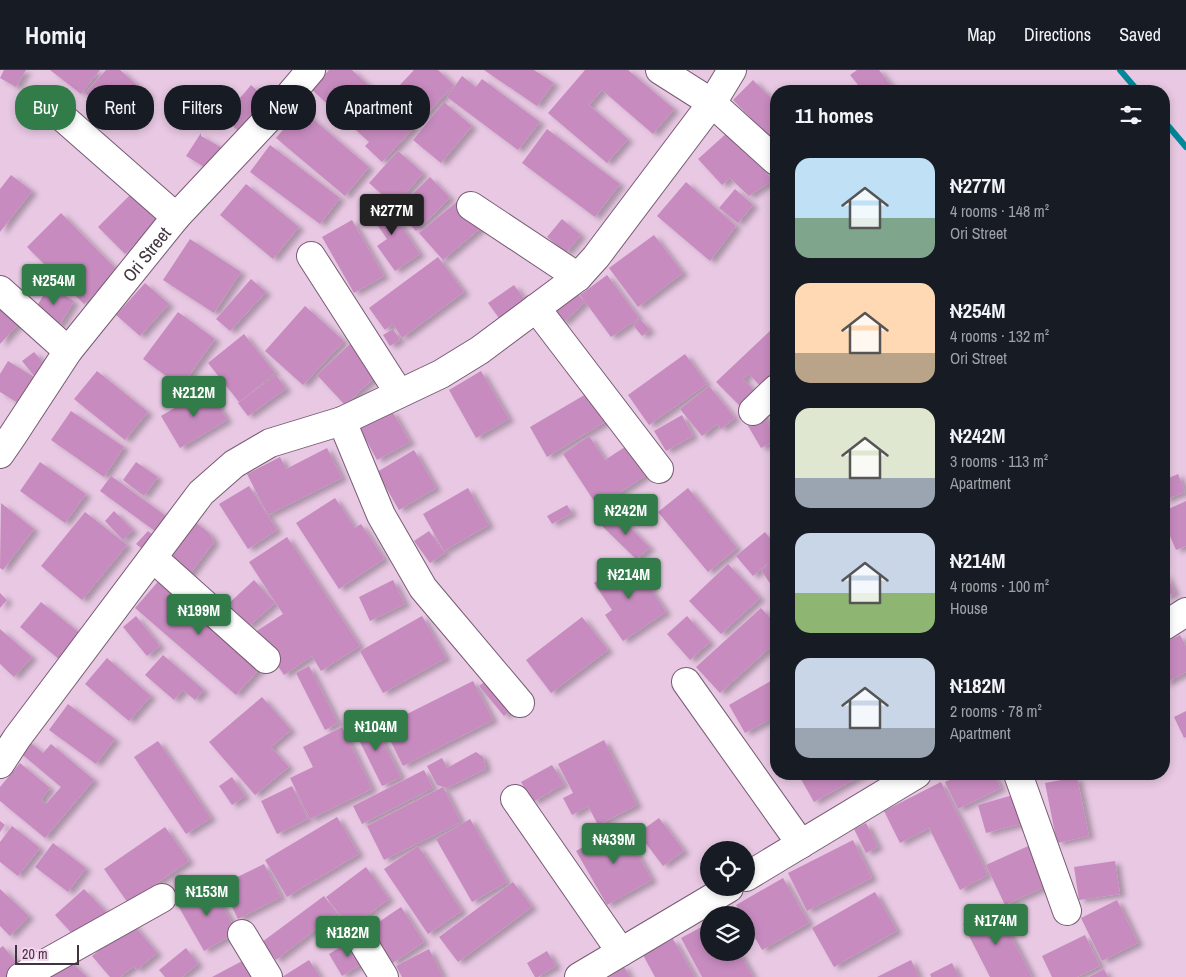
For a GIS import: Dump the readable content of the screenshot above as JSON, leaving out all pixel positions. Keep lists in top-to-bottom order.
{
  "streets": {
    "street": ["Ori Street"]
  },
  "scale_bar": "20 m",
  "page": {
    "header": "Homiq",
    "nav": ["Map", "Directions", "Saved"],
    "chip": [
      "Buy",
      "Rent",
      "Filters",
      "New",
      "Apartment"
    ],
    "heading": "11 homes",
    "list": [
      {
        "name": "₦277M",
        "note": "4 rooms · 148 m² · Ori Street"
      },
      {
        "name": "₦254M",
        "note": "4 rooms · 132 m² · Ori Street"
      },
      {
        "name": "₦242M",
        "note": "3 rooms · 113 m² · Apartment"
      },
      {
        "name": "₦214M",
        "note": "4 rooms · 100 m² · House"
      },
      {
        "name": "₦182M",
        "note": "2 rooms · 78 m² · Apartment"
      }
    ],
    "price": [
      "₦277M",
      "₦254M",
      "₦212M",
      "₦242M",
      "₦214M",
      "₦199M",
      "₦104M",
      "₦439M",
      "₦153M",
      "₦174M",
      "₦182M"
    ],
    "scale": "20 m"
  }
}
